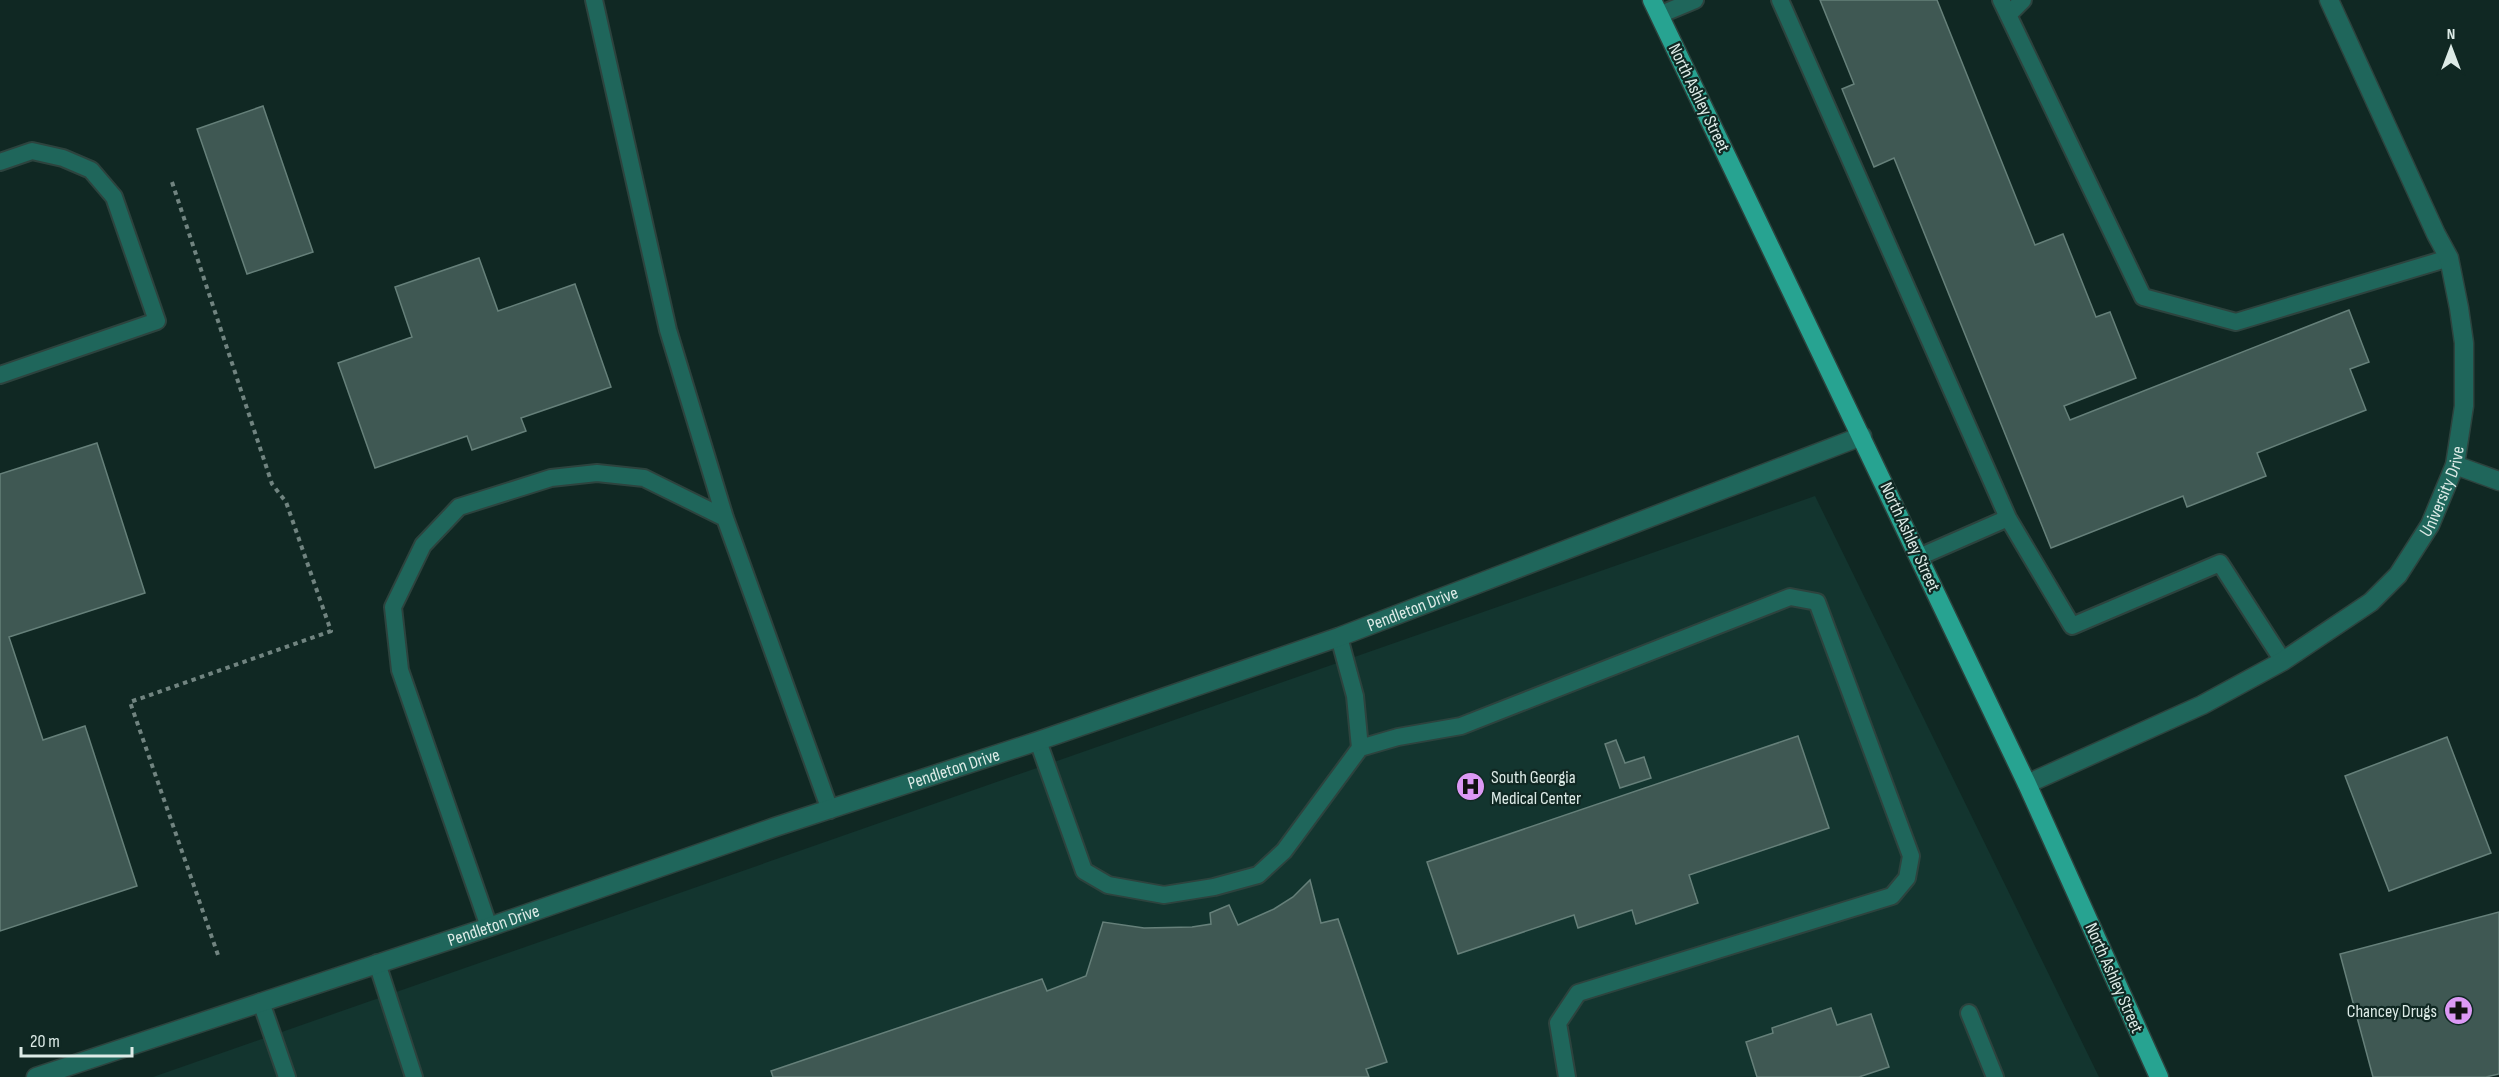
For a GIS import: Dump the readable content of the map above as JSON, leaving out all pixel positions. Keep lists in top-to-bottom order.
{
  "streets": {
    "main road": ["North Ashley Street"],
    "street": ["University Drive", "Pendleton Drive"]
  },
  "crossings": [
    ["North Ashley Street", "University Drive"],
    ["North Ashley Street", "Pendleton Drive"]
  ],
  "places": {
    "hospital": ["South Georgia Medical Center"],
    "pharmacy": ["Chancey Drugs"]
  },
  "scale_bar": "20 m",
  "north": "top"
}
